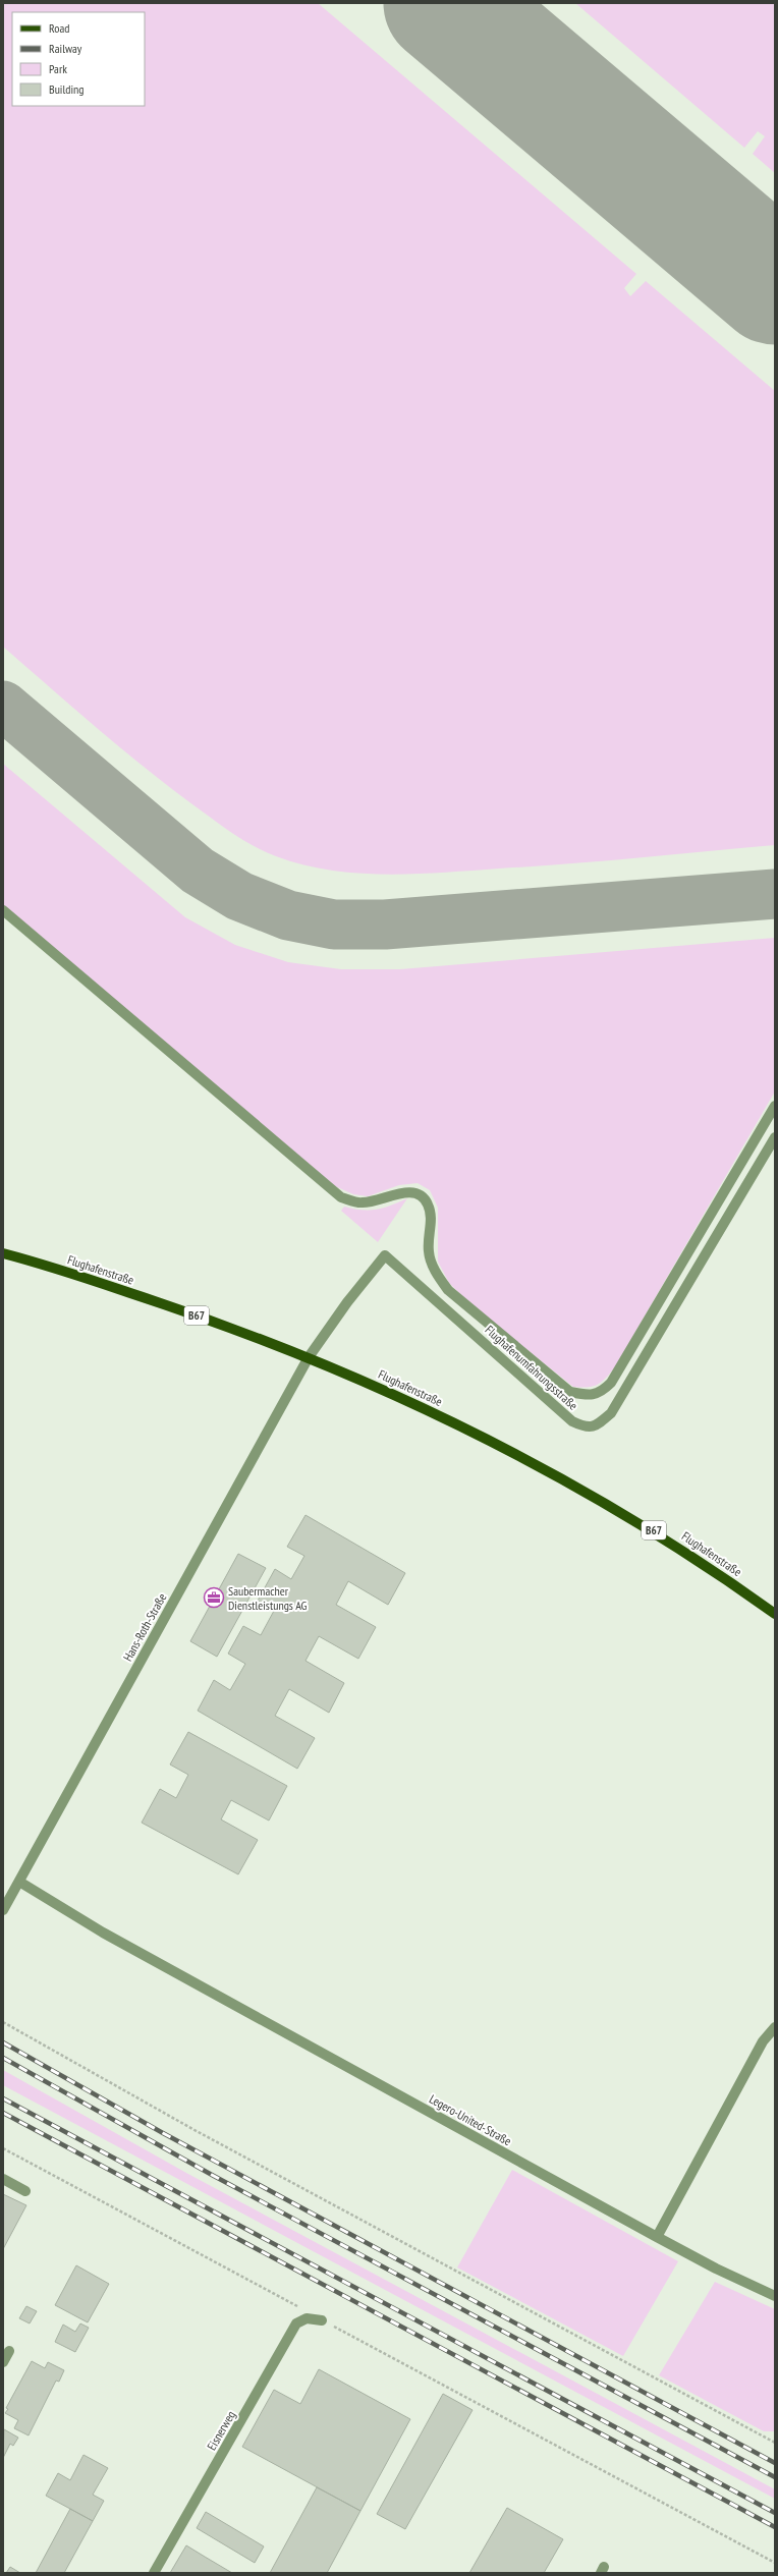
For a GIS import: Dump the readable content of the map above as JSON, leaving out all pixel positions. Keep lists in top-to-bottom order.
{
  "streets": {
    "main road": ["Flughafenstraße", "B67"],
    "street": [
      "Flughafenumfahrungsstraße",
      "Hans-Roth-Straße",
      "Legero-United-Straße",
      "Eisnerweg"
    ]
  },
  "crossings": [
    ["Flughafenstraße", "Flughafenumfahrungsstraße"],
    ["Flughafenstraße", "Hans-Roth-Straße"],
    ["Flughafenumfahrungsstraße", "Hans-Roth-Straße"],
    ["Hans-Roth-Straße", "Legero-United-Straße"]
  ],
  "places": {
    "office": ["Saubermacher Dienstleistungs AG"]
  },
  "legend": [
    "Road",
    "Railway",
    "Park",
    "Building"
  ]
}
